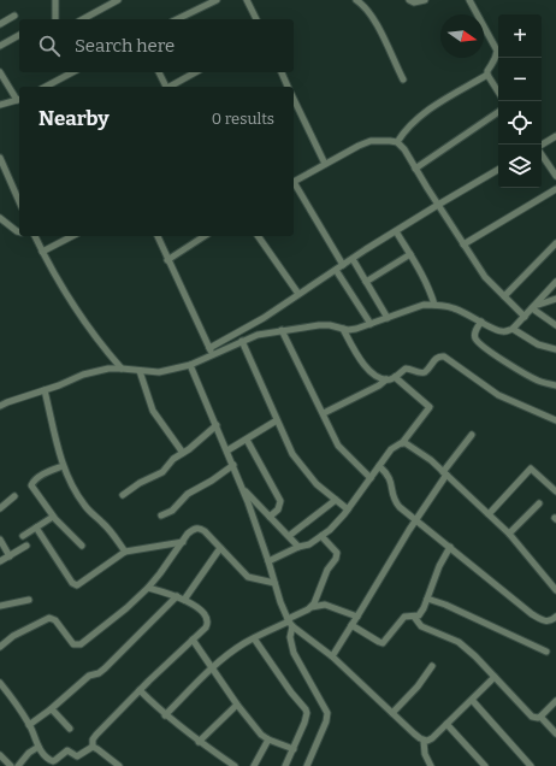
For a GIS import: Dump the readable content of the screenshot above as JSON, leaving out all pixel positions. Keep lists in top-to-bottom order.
{
  "north": "right",
  "page": {
    "map_buttons": ["+", "−"],
    "search": "Search here",
    "heading": ["Nearby", "0 results"]
  }
}
